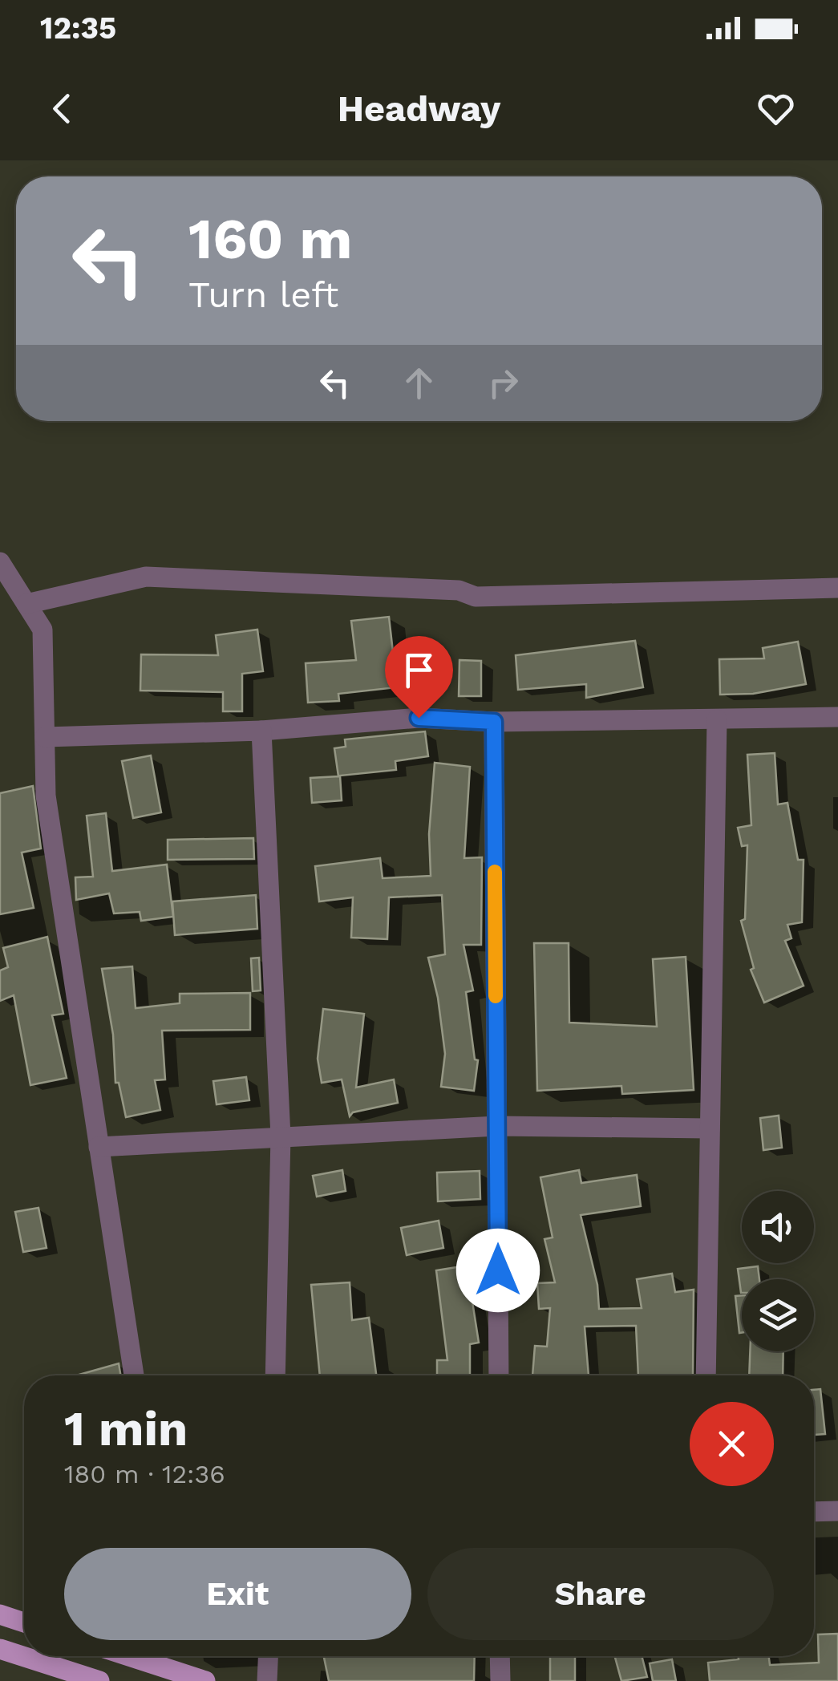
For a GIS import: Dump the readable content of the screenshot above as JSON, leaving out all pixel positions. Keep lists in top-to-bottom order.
{
  "page": {
    "status": "12:35",
    "header": "Headway",
    "turn": ["160 m", "Turn left"],
    "heading": ["1 min", "180 m · 12:36"],
    "buttons": ["Exit", "Share"]
  }
}
